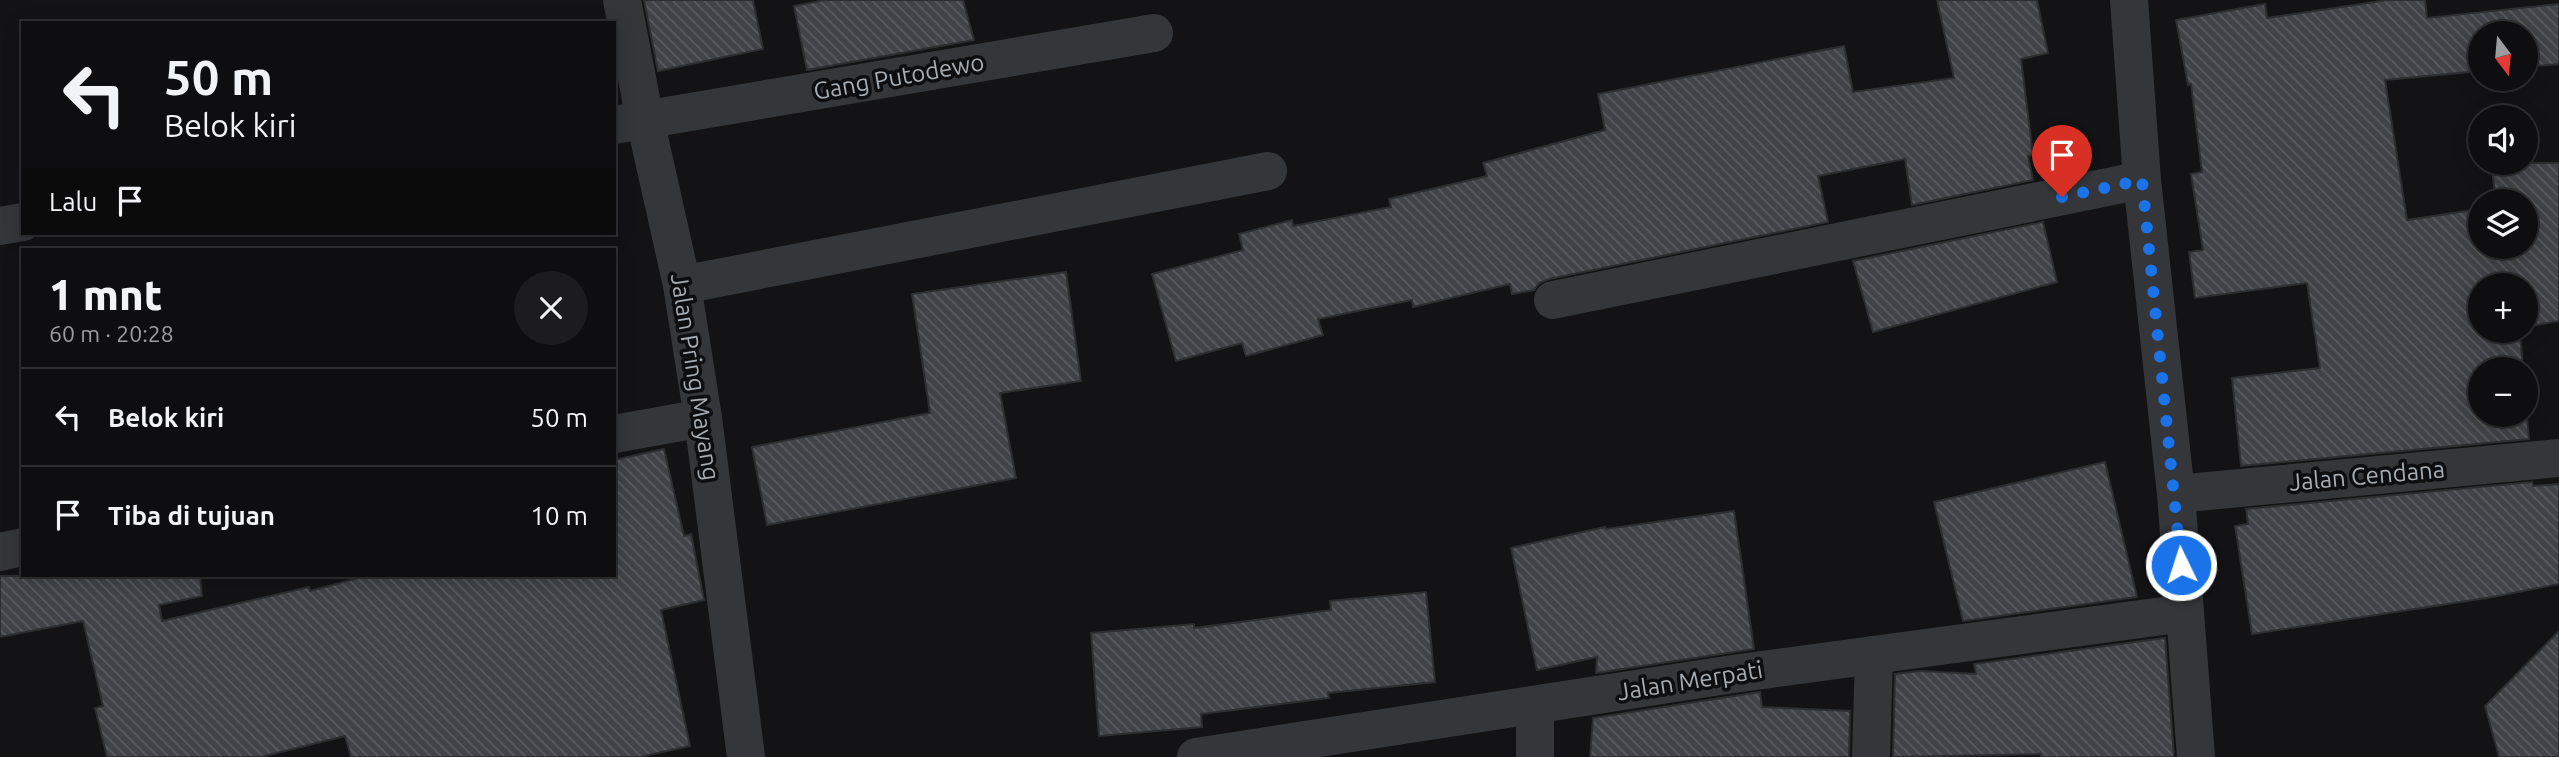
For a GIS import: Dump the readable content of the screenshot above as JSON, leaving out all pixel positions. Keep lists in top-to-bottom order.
{
  "streets": {
    "street": [
      "Gang Putodewo",
      "Jalan Pring Mayang",
      "Jalan Cendana",
      "Jalan Merpati"
    ]
  },
  "crossings": [
    ["Gang Putodewo", "Jalan Pring Mayang"]
  ],
  "north": "bottom",
  "page": {
    "map_buttons": ["+", "−"],
    "turn": ["50 m", "Belok kiri"],
    "then": "Lalu",
    "heading": ["1 mnt", "60 m · 20:28"],
    "list": [
      {
        "name": "Belok kiri",
        "value": "50 m"
      },
      {
        "name": "Tiba di tujuan",
        "value": "10 m"
      }
    ]
  }
}
